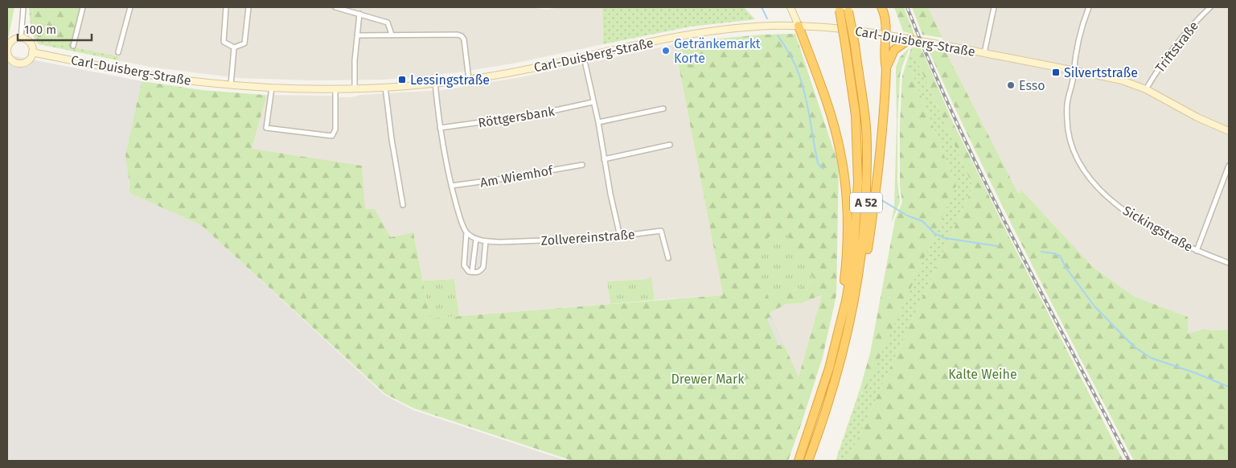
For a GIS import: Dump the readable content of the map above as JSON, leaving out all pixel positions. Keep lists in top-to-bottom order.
{
  "streets": {
    "highway": ["A 52"],
    "main road": ["Carl-Duisberg-Straße"],
    "street": [
      "Triftstraße",
      "Röttgersbank",
      "Am Wiemhof",
      "Sickingstraße",
      "Zollvereinstraße"
    ]
  },
  "crossings": [
    ["Carl-Duisberg-Straße", "Triftstraße"],
    ["Carl-Duisberg-Straße", "Sickingstraße"]
  ],
  "parks": ["Kalte Weihe", "Drewer Mark"],
  "places": {
    "other": ["Getränkemarkt Korte", "Esso"],
    "transit": ["Silvertstraße", "Lessingstraße"]
  },
  "scale_bar": "100 m"
}
